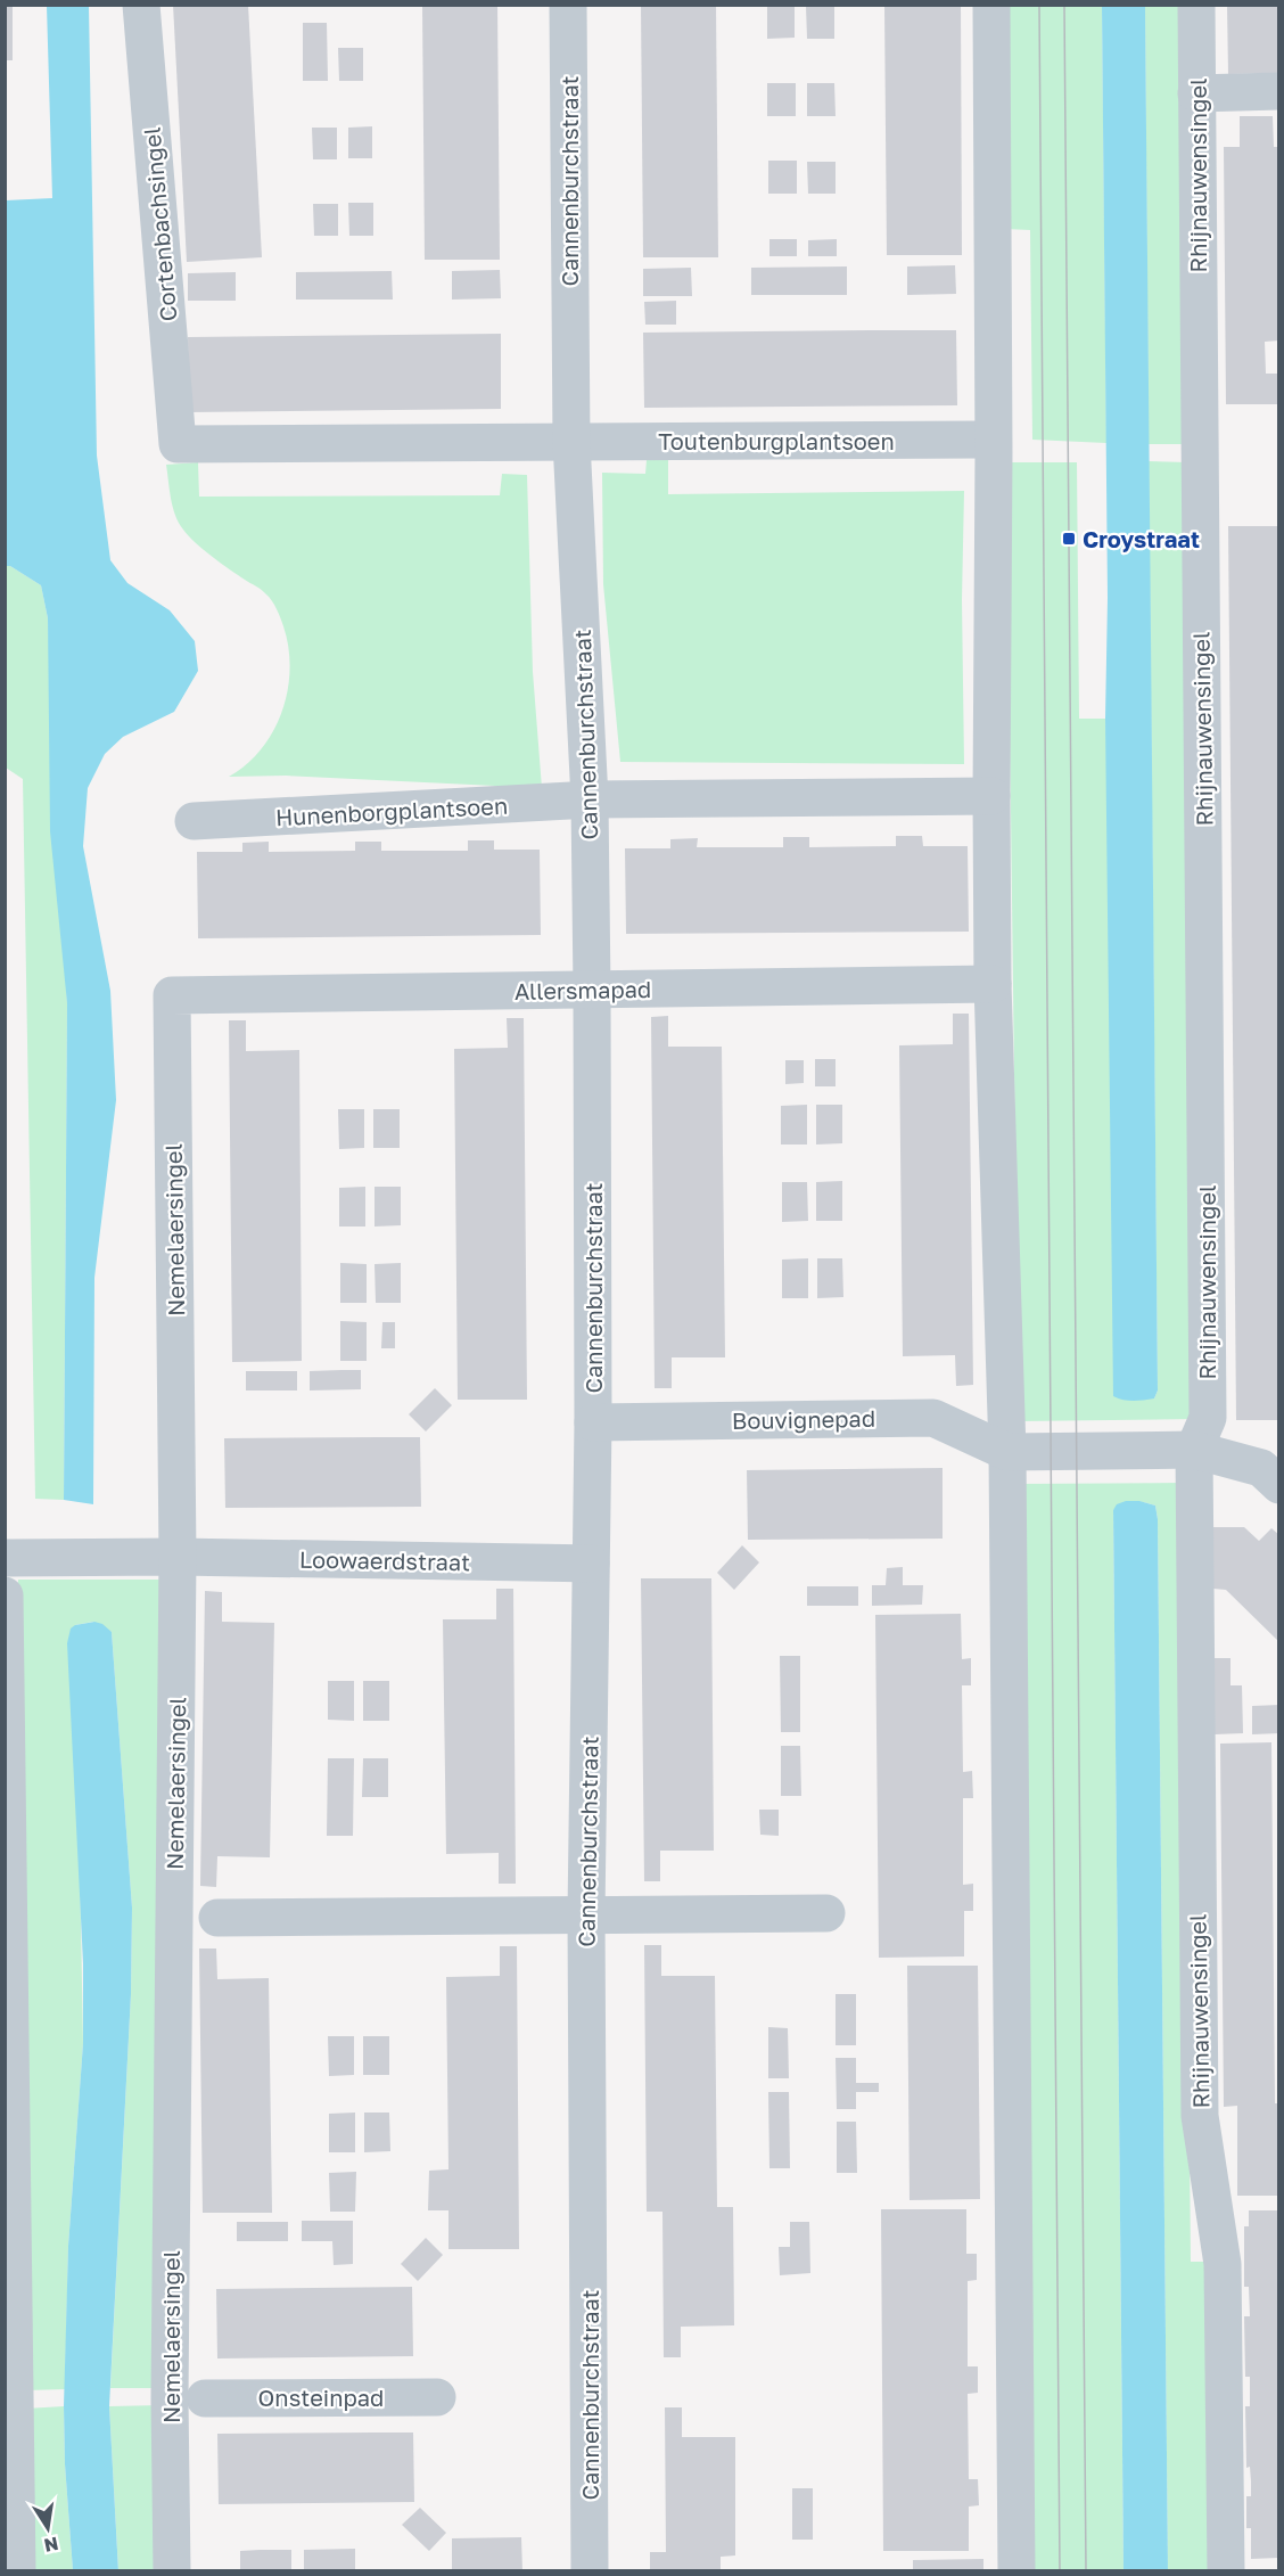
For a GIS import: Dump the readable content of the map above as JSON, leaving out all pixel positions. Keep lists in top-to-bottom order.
{
  "streets": {
    "street": [
      "Rhijnauwensingel",
      "Cannenburchstraat",
      "Cortenbachsingel",
      "Toutenburgplantsoen",
      "Hunenborgplantsoen",
      "Allersmapad",
      "Nemelaersingel",
      "Bouvignepad",
      "Loowaerdstraat",
      "Onsteinpad"
    ]
  },
  "crossings": [
    ["Cannenburchstraat", "Cortenbachsingel"],
    ["Cannenburchstraat", "Toutenburgplantsoen"],
    ["Cannenburchstraat", "Hunenborgplantsoen"],
    ["Cannenburchstraat", "Allersmapad"],
    ["Cannenburchstraat", "Bouvignepad"],
    ["Cannenburchstraat", "Loowaerdstraat"],
    ["Cortenbachsingel", "Toutenburgplantsoen"],
    ["Allersmapad", "Nemelaersingel"],
    ["Nemelaersingel", "Loowaerdstraat"]
  ],
  "places": {
    "transit": ["Croystraat"]
  },
  "north": "bottom"
}
